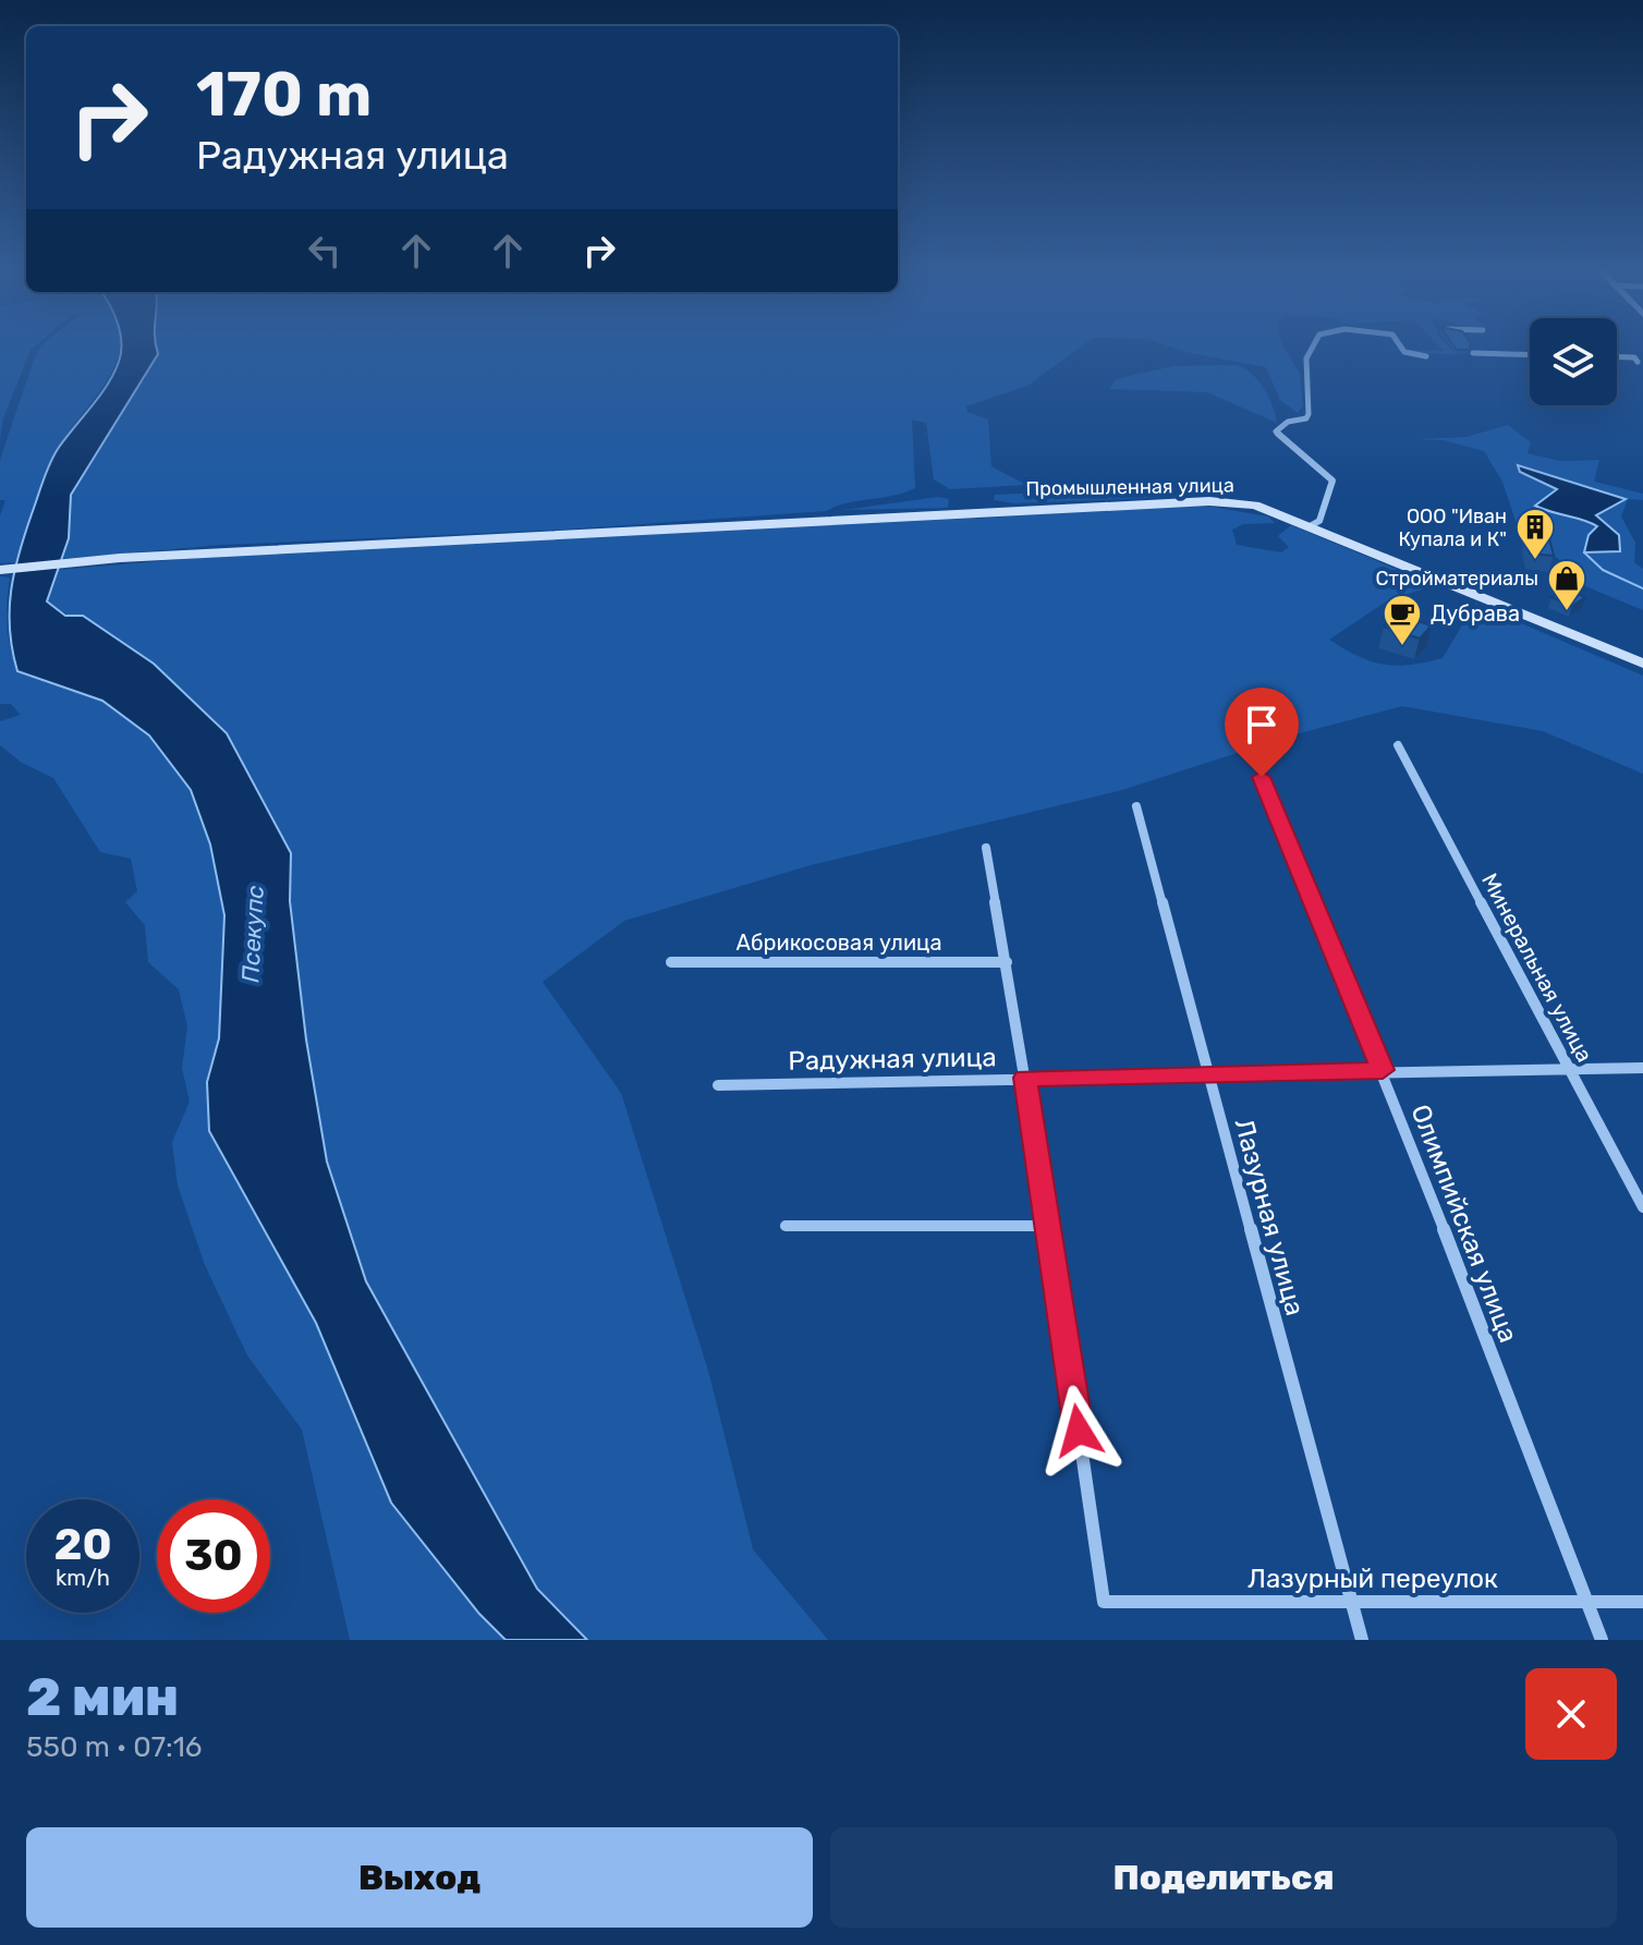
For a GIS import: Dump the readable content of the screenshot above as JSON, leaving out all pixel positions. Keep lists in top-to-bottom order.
{
  "streets": {
    "main road": ["Промышленная улица"],
    "street": [
      "Абрикосовая улица",
      "Минеральная улица",
      "Радужная улица",
      "Лазурная улица",
      "Олимпийская улица",
      "Лазурный переулок"
    ]
  },
  "crossings": [
    ["Минеральная улица", "Радужная улица"],
    ["Радужная улица", "Лазурная улица"],
    ["Радужная улица", "Олимпийская улица"],
    ["Лазурная улица", "Лазурный переулок"],
    ["Олимпийская улица", "Лазурный переулок"]
  ],
  "water": ["Псекупс"],
  "places": {
    "building": ["ООО \"Иван Купала и К\""],
    "shop": ["Стройматериалы"],
    "cafe": ["Дубрава"]
  },
  "page": {
    "turn": ["170 m", "Радужная улица"],
    "speed": "20 km/h",
    "limit": "30",
    "heading": ["2 мин", "550 m · 07:16"],
    "buttons": ["Выход", "Поделиться"]
  }
}
